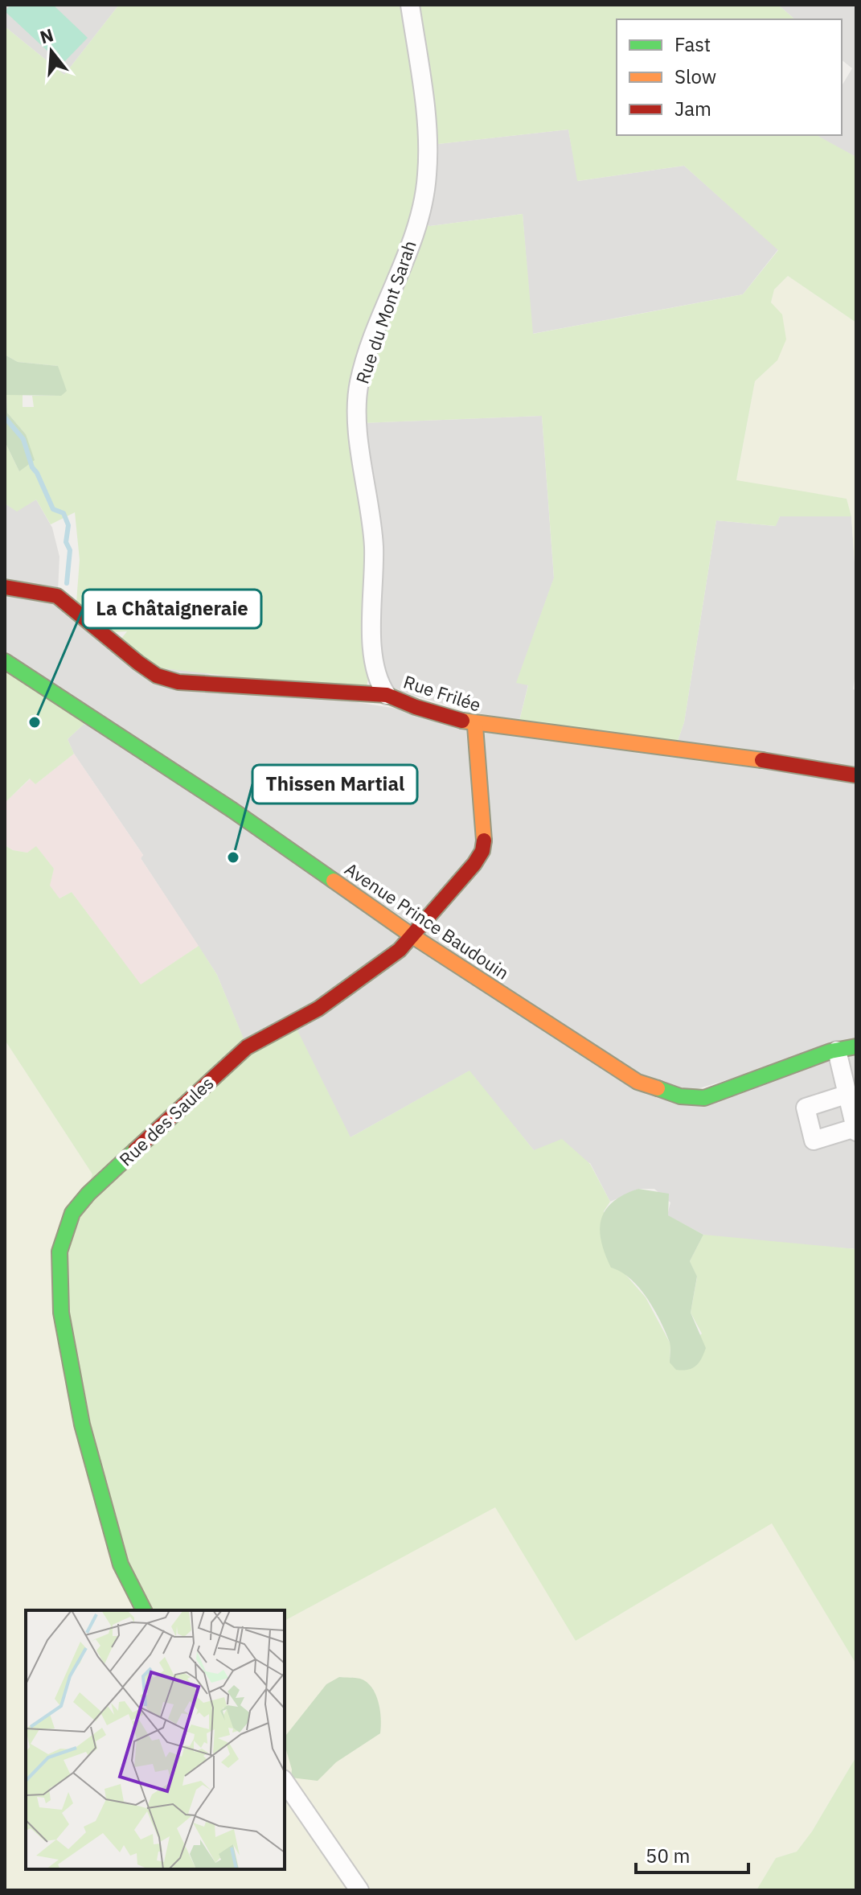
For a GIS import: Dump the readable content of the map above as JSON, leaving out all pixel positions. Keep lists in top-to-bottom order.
{
  "streets": {
    "street": [
      "Rue du Mont Sarah",
      "Rue Frilée",
      "Avenue Prince Baudouin",
      "Rue des Saules"
    ]
  },
  "crossings": [
    ["Rue du Mont Sarah", "Rue Frilée"],
    ["Rue Frilée", "Rue des Saules"],
    ["Avenue Prince Baudouin", "Rue des Saules"]
  ],
  "places": ["La Châtaigneraie", "Thissen Martial"],
  "legend": ["Fast", "Slow", "Jam"],
  "scale_bar": "50 m",
  "north": "top"
}
